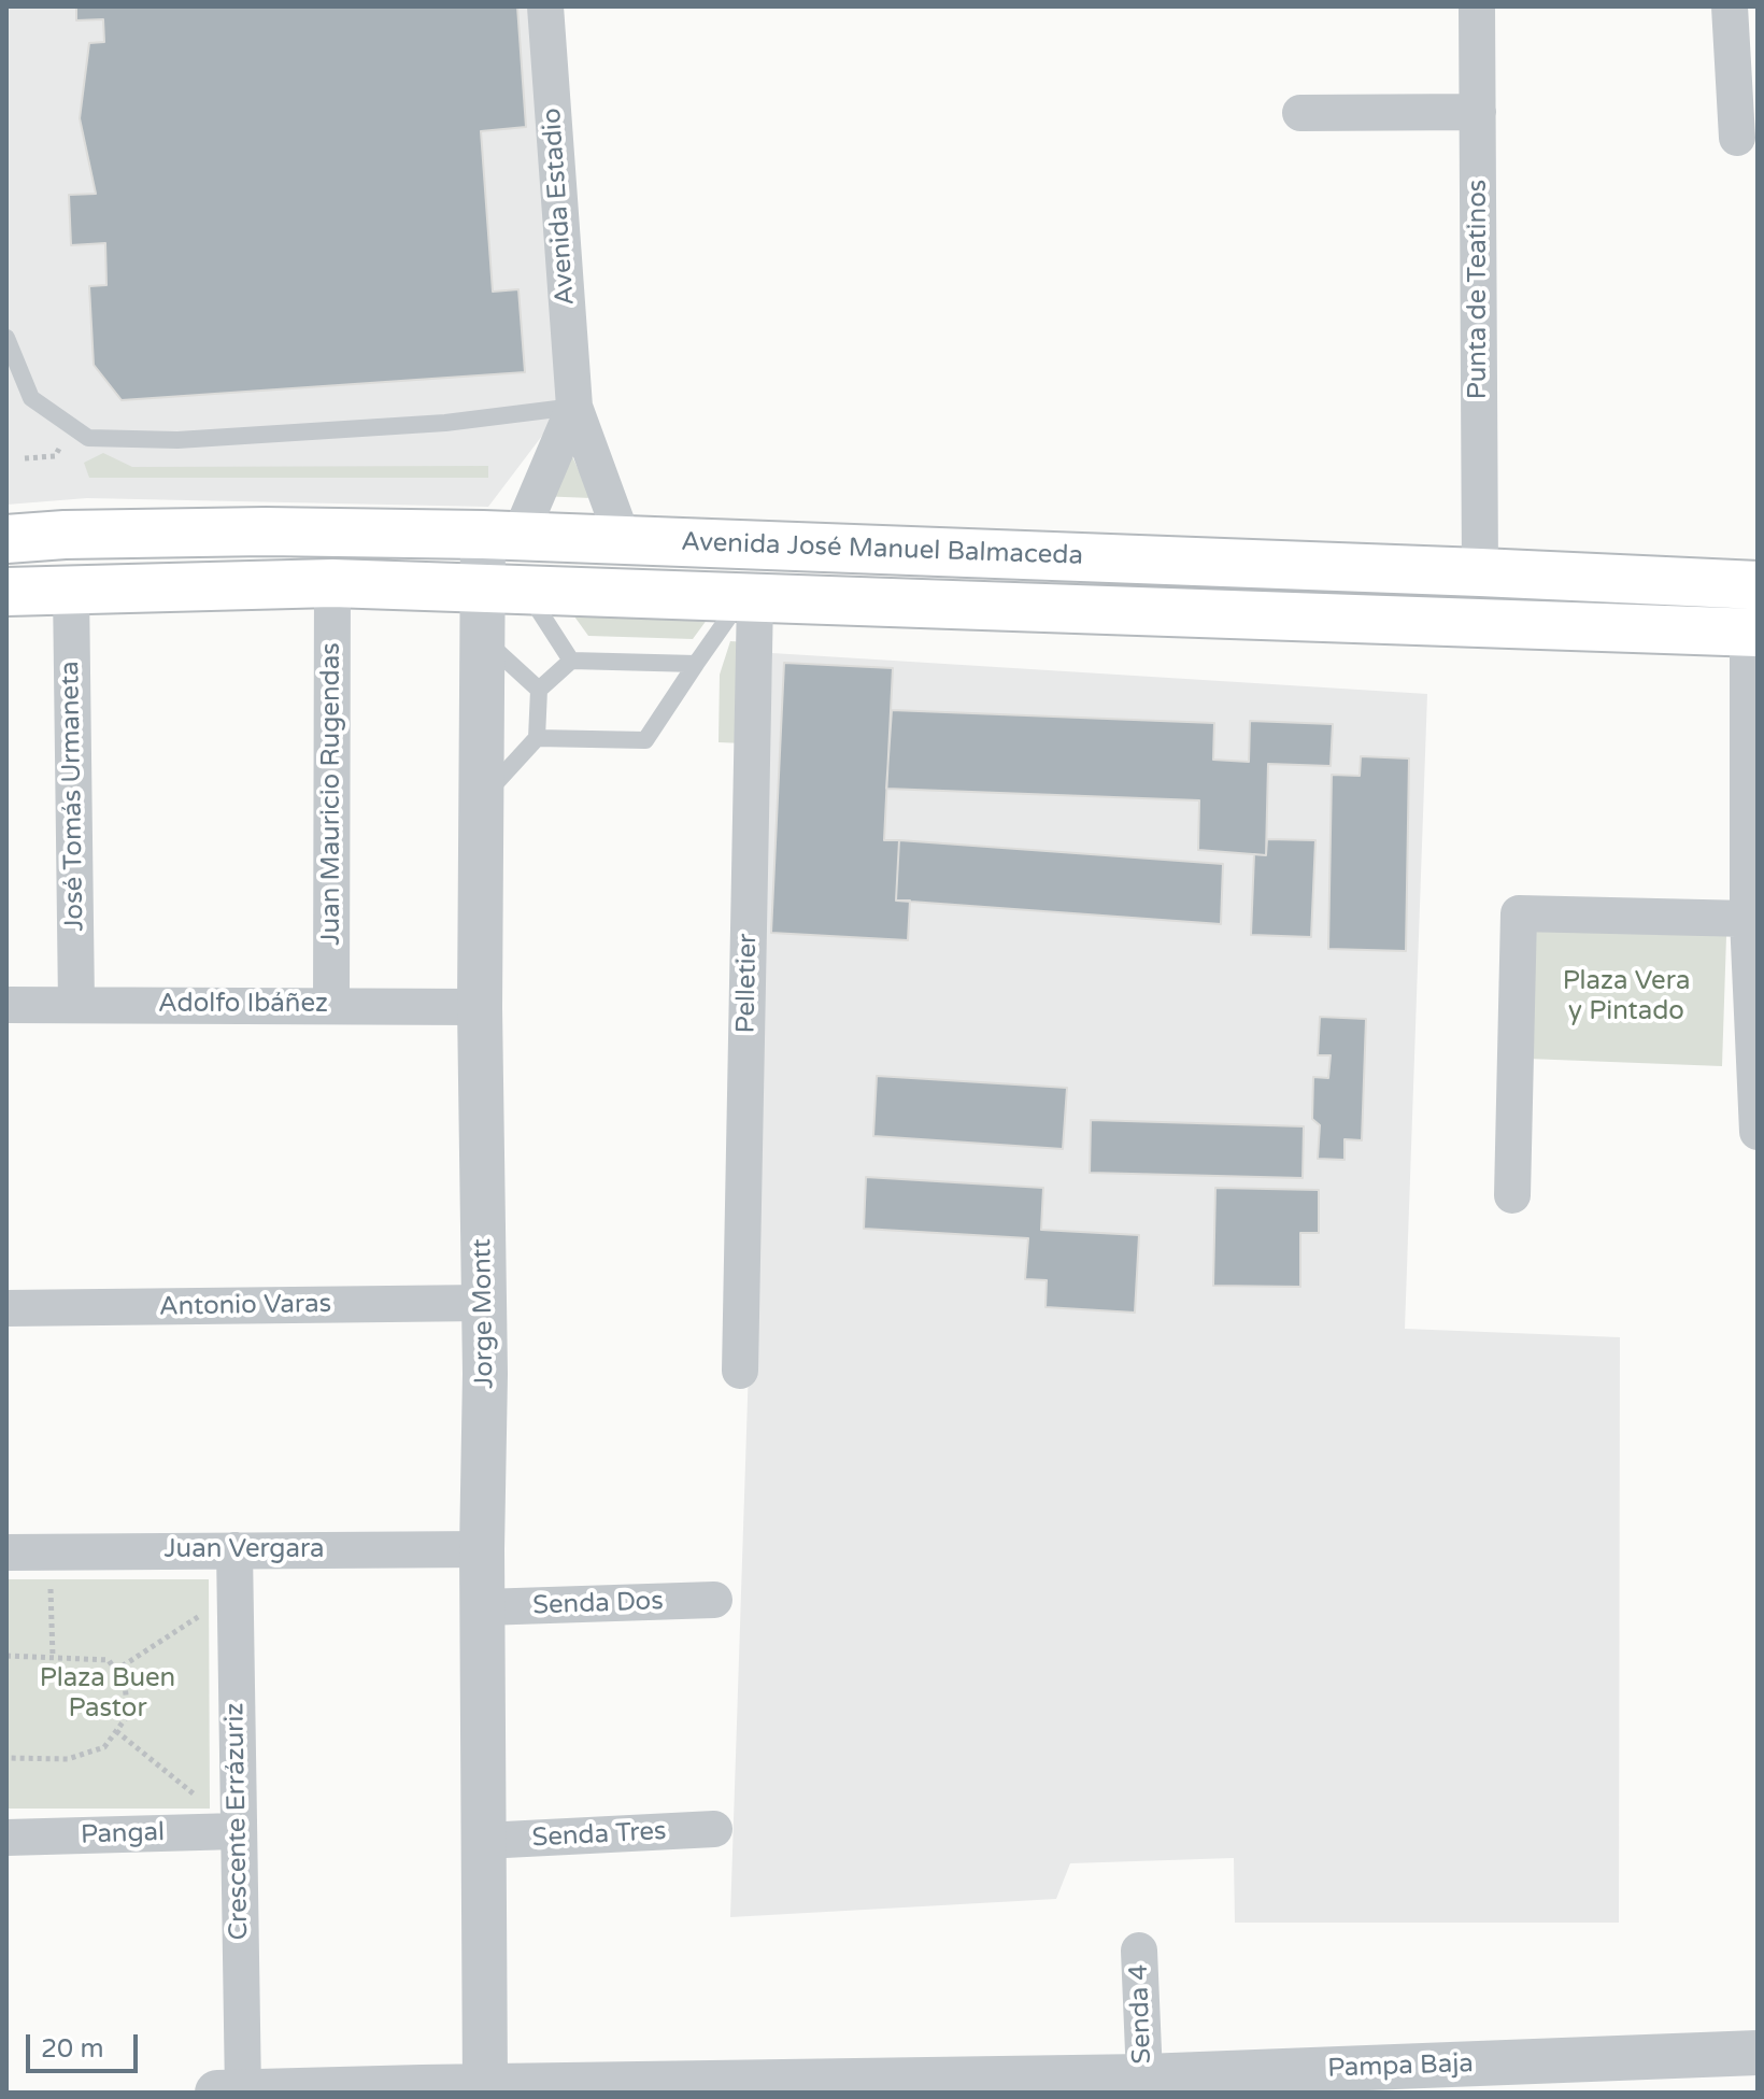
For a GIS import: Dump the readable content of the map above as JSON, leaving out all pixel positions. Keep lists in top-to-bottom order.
{
  "streets": {
    "main road": ["Avenida José Manuel Balmaceda"],
    "street": [
      "Avenida Estadio",
      "Punta de Teatinos",
      "Juan Mauricio Rugendas",
      "José Tomás Urmaneta",
      "Pelletier",
      "Adolfo Ibáñez",
      "Antonio Varas",
      "Jorge Montt",
      "Juan Vergara",
      "Senda Dos",
      "Crescente Errázuriz",
      "Pangal",
      "Senda Tres",
      "Senda 4",
      "Pampa Baja"
    ]
  },
  "crossings": [
    ["Avenida Estadio", "Avenida José Manuel Balmaceda"],
    ["Avenida Estadio", "Jorge Montt"],
    ["Punta de Teatinos", "Avenida José Manuel Balmaceda"],
    ["Avenida José Manuel Balmaceda", "Juan Mauricio Rugendas"],
    ["Avenida José Manuel Balmaceda", "José Tomás Urmaneta"],
    ["Avenida José Manuel Balmaceda", "Pelletier"],
    ["Avenida José Manuel Balmaceda", "Jorge Montt"],
    ["Juan Mauricio Rugendas", "Adolfo Ibáñez"],
    ["José Tomás Urmaneta", "Adolfo Ibáñez"],
    ["Adolfo Ibáñez", "Jorge Montt"],
    ["Antonio Varas", "Jorge Montt"],
    ["Jorge Montt", "Juan Vergara"],
    ["Jorge Montt", "Senda Dos"],
    ["Jorge Montt", "Senda Tres"],
    ["Jorge Montt", "Pampa Baja"],
    ["Juan Vergara", "Crescente Errázuriz"],
    ["Crescente Errázuriz", "Pangal"],
    ["Crescente Errázuriz", "Pampa Baja"],
    ["Senda 4", "Pampa Baja"]
  ],
  "parks": ["Plaza Vera y Pintado", "Plaza Buen Pastor"],
  "scale_bar": "20 m"
}
